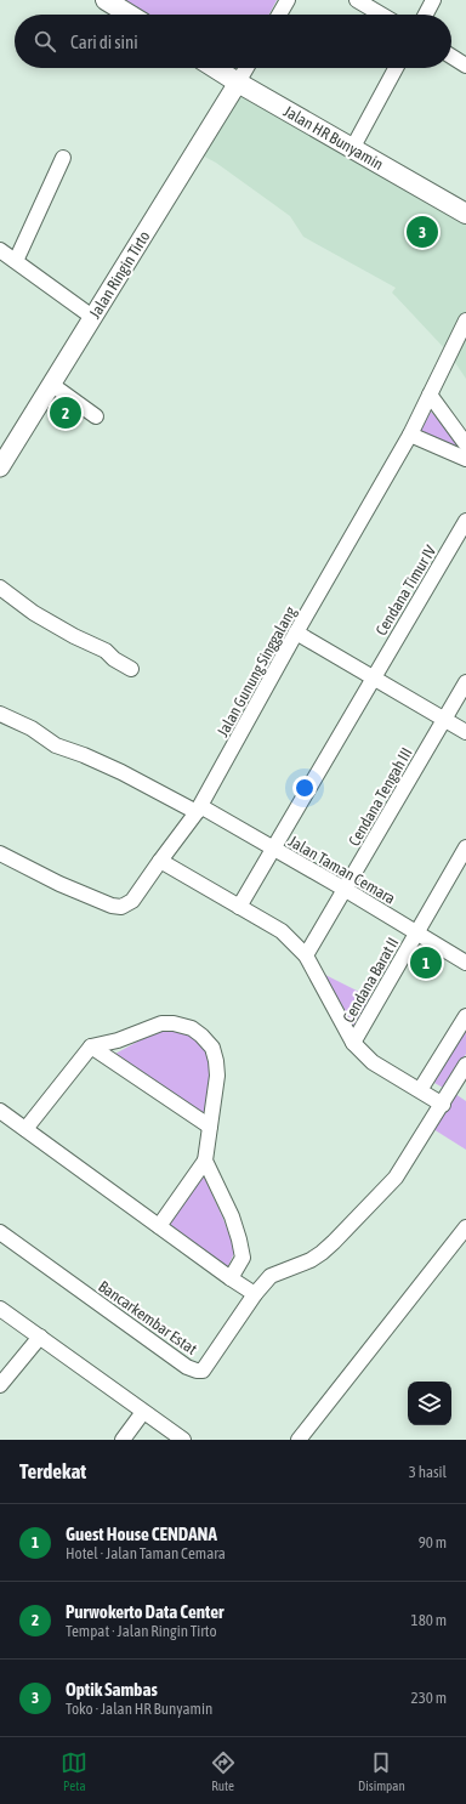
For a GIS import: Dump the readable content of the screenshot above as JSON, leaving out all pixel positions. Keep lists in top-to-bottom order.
{
  "streets": {
    "main road": ["Jalan HR Bunyamin"],
    "street": [
      "Jalan Ringin Tirto",
      "Cendana Timur IV",
      "Jalan Gunung Singgalang",
      "Cendana Tengah III",
      "Jalan Taman Cemara",
      "Cendana Barat II",
      "Bancarkembar Estat"
    ]
  },
  "crossings": [
    ["Jalan HR Bunyamin", "Jalan Ringin Tirto"],
    ["Cendana Timur IV", "Jalan Taman Cemara"],
    ["Jalan Gunung Singgalang", "Jalan Taman Cemara"],
    ["Cendana Tengah III", "Jalan Taman Cemara"],
    ["Jalan Taman Cemara", "Cendana Barat II"]
  ],
  "page": {
    "search": "Cari di sini",
    "pins": ["3", "2", "1"],
    "heading": ["Terdekat", "3 hasil"],
    "list": [
      {
        "mark": "1",
        "name": "Guest House CENDANA",
        "note": "Hotel · Jalan Taman Cemara",
        "value": "90 m"
      },
      {
        "mark": "2",
        "name": "Purwokerto Data Center",
        "note": "Tempat · Jalan Ringin Tirto",
        "value": "180 m"
      },
      {
        "mark": "3",
        "name": "Optik Sambas",
        "note": "Toko · Jalan HR Bunyamin",
        "value": "230 m"
      }
    ],
    "nav": ["Peta", "Rute", "Disimpan"]
  }
}
